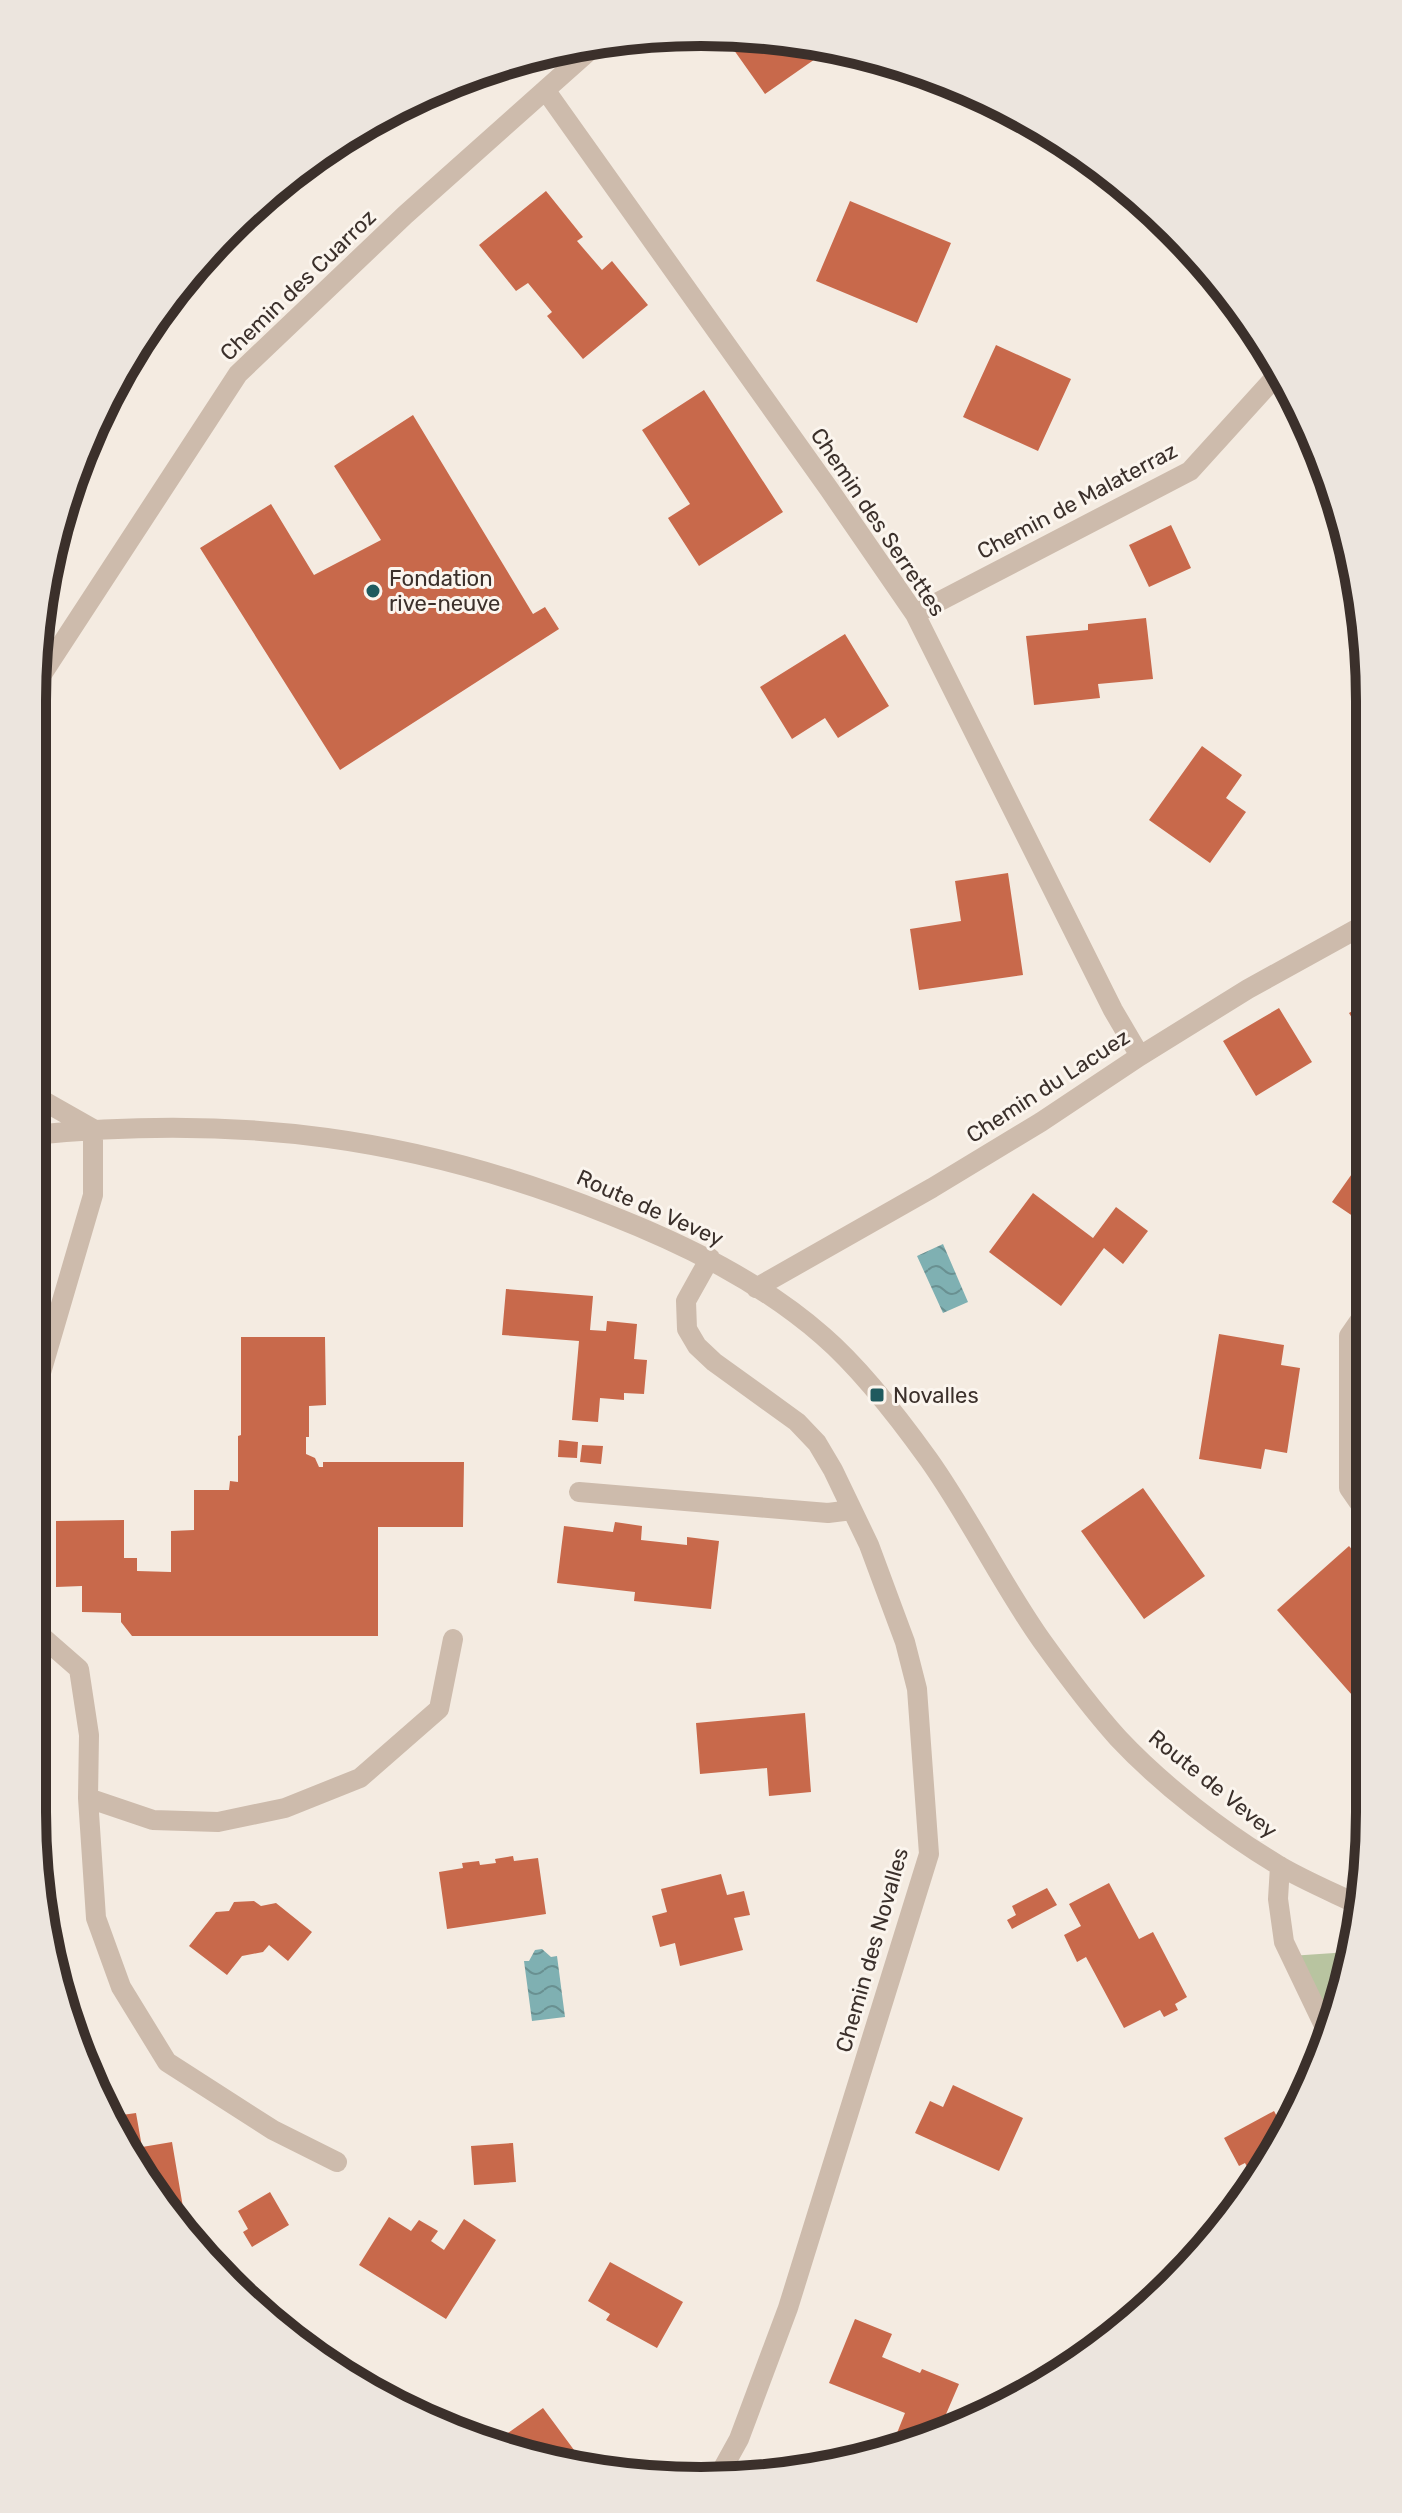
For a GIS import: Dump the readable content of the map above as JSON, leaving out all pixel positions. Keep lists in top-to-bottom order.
{
  "streets": {
    "street": [
      "Chemin des Cuarroz",
      "Chemin de Malaterraz",
      "Chemin des Serrettes",
      "Chemin du Lacuez",
      "Route de Vevey",
      "Chemin des Novalles"
    ]
  },
  "crossings": [
    ["Chemin des Cuarroz", "Chemin des Serrettes"],
    ["Chemin de Malaterraz", "Chemin des Serrettes"],
    ["Chemin des Serrettes", "Chemin du Lacuez"],
    ["Chemin du Lacuez", "Route de Vevey"],
    ["Route de Vevey", "Chemin des Novalles"]
  ],
  "places": {
    "other": ["Fondation rive-neuve"],
    "transit": ["Novalles"]
  }
}
